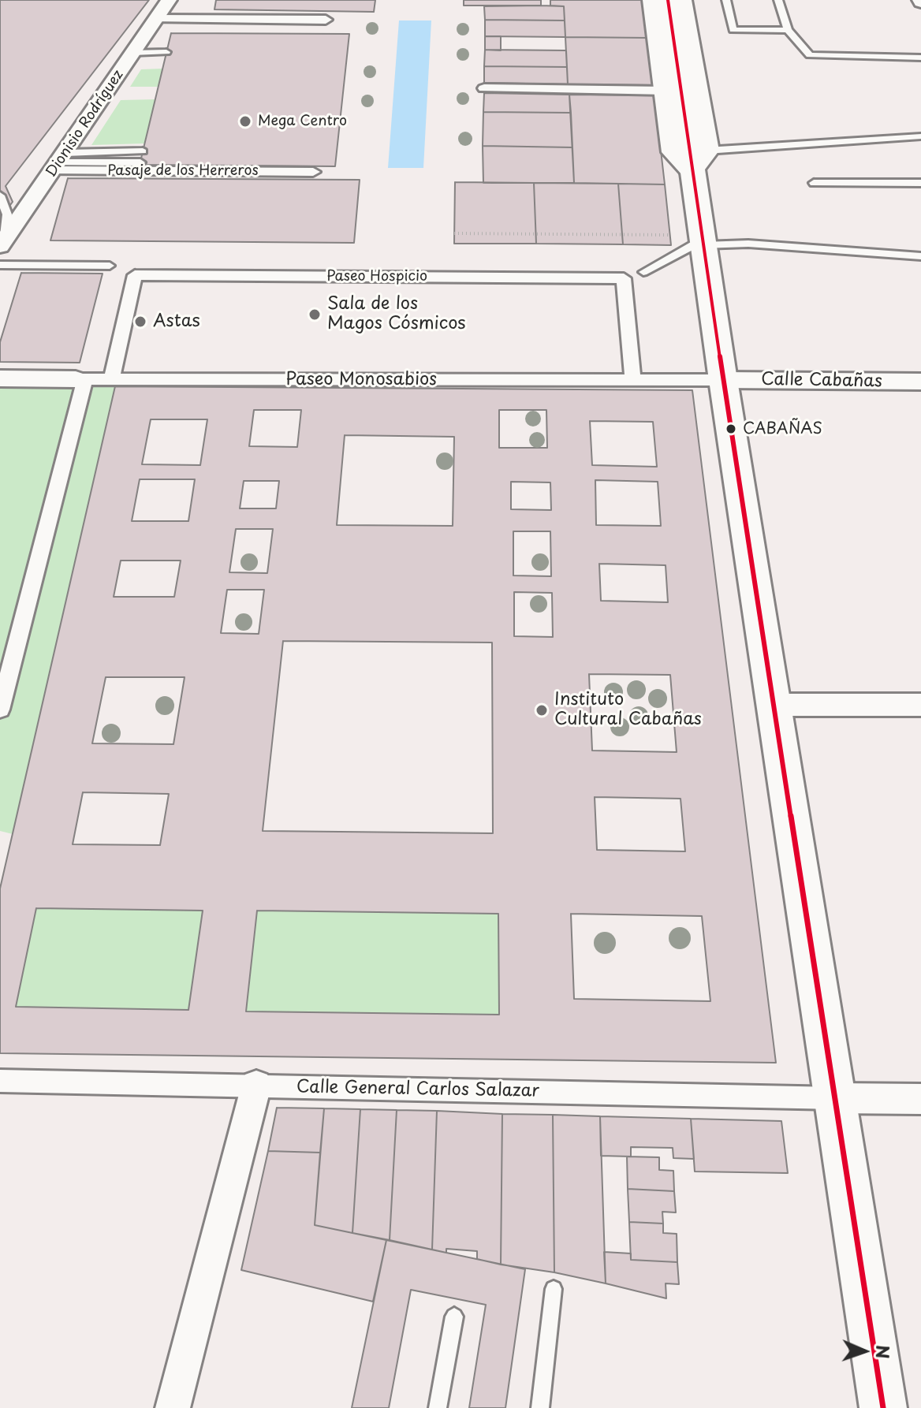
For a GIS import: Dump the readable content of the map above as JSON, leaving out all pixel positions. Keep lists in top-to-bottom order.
{
  "streets": {
    "street": [
      "Dionisio Rodríguez",
      "Pasaje de los Herreros",
      "Paseo Hospicio",
      "Paseo Monosabios",
      "Calle Cabañas",
      "Calle General Carlos Salazar"
    ]
  },
  "crossings": [
    ["Dionisio Rodríguez", "Pasaje de los Herreros"],
    ["Paseo Hospicio", "Paseo Monosabios"],
    ["Paseo Monosabios", "Calle Cabañas"]
  ],
  "places": [
    "Mega Centro",
    "Sala de los Magos Cósmicos",
    "Astas",
    "CABAÑAS",
    "Instituto Cultural Cabañas"
  ],
  "north": "right"
}
